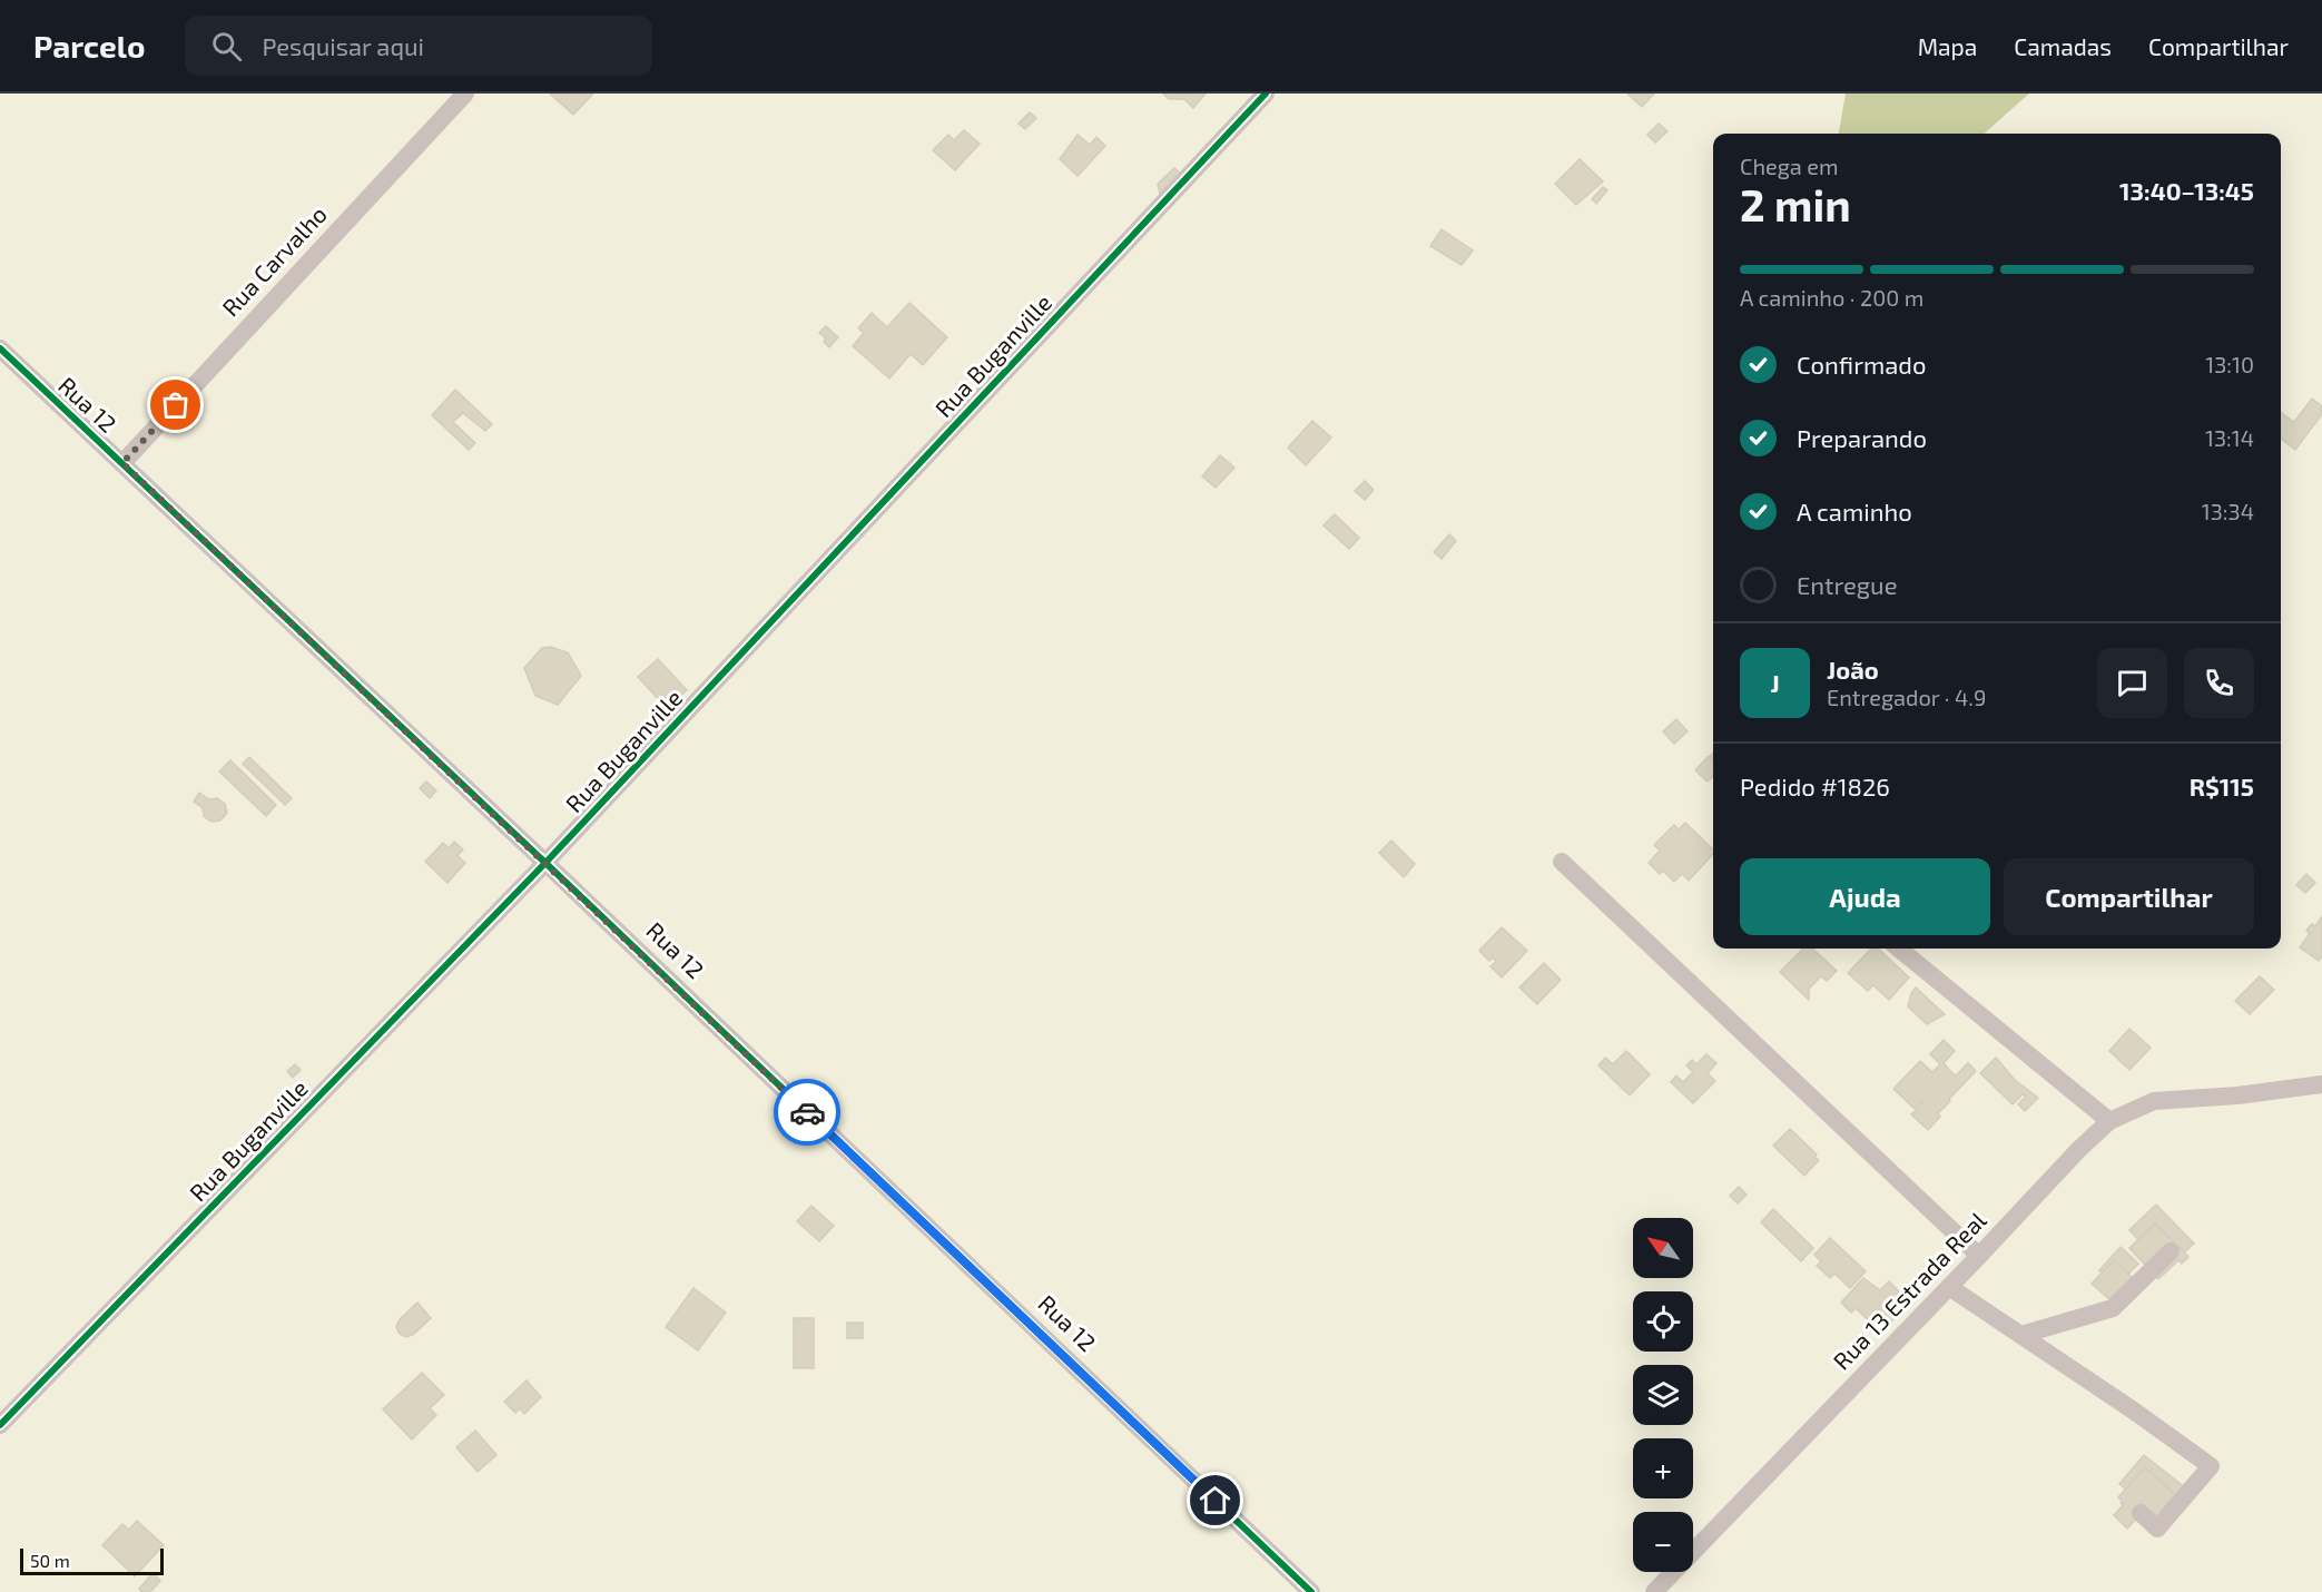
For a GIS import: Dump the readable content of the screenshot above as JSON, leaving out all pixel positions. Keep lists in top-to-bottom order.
{
  "streets": {
    "street": [
      "Rua Carvalho",
      "Rua Buganville",
      "Rua 12",
      "Rua 13 Estrada Real"
    ]
  },
  "crossings": [
    ["Rua Carvalho", "Rua 12"],
    ["Rua Buganville", "Rua 12"]
  ],
  "scale_bar": "50 m",
  "north": "top left",
  "page": {
    "header": "Parcelo",
    "search": "Pesquisar aqui",
    "nav": ["Mapa", "Camadas", "Compartilhar"],
    "heading": ["2 min", "Chega em", "13:40–13:45"],
    "panel": [
      "João",
      "Entregador · 4.9",
      "Pedido #1826",
      "R$115"
    ],
    "bar": "A caminho · 200 m",
    "list": [
      ["Confirmado", "13:10"],
      ["Preparando", "13:14"],
      ["A caminho", "13:34"],
      "Entregue"
    ],
    "round": "J",
    "buttons": ["Ajuda", "Compartilhar"],
    "map_buttons": ["+", "−"],
    "scale": "50 m"
  }
}
